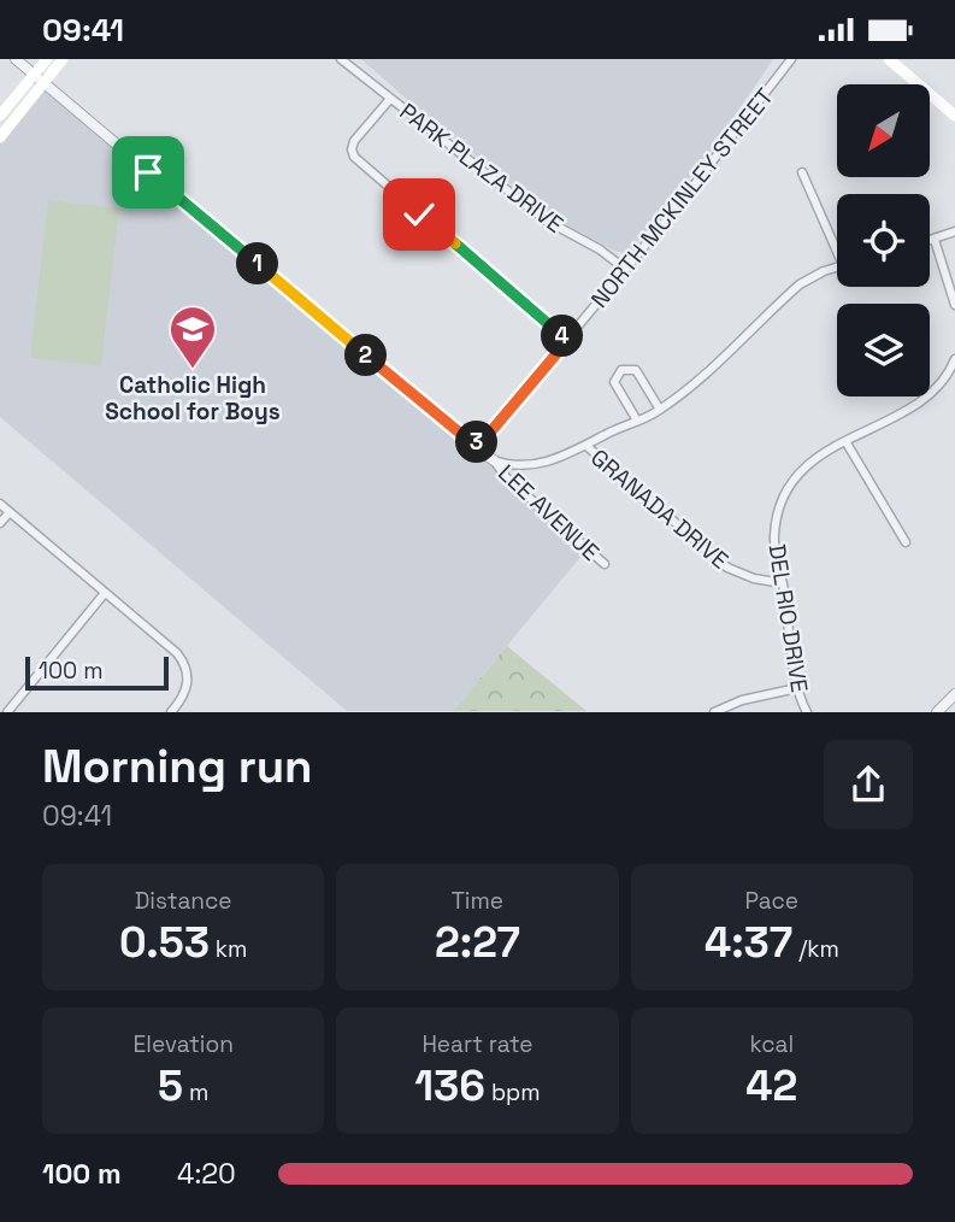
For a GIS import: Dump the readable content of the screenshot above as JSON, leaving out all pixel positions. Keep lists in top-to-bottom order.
{
  "streets": {
    "street": [
      "PARK PLAZA DRIVE",
      "NORTH MCKINLEY STREET",
      "GRANADA DRIVE",
      "LEE AVENUE",
      "DEL RIO DRIVE"
    ]
  },
  "crossings": [
    ["PARK PLAZA DRIVE", "NORTH MCKINLEY STREET"],
    ["GRANADA DRIVE", "DEL RIO DRIVE"]
  ],
  "places": {
    "school or university": ["Catholic High School for Boys"]
  },
  "scale_bar": "100 m",
  "north": "bottom left",
  "page": {
    "status": "09:41",
    "pins": [
      "1",
      "4",
      "2",
      "3"
    ],
    "scale": "100 m",
    "heading": ["Morning run", "09:41"],
    "stats": [
      ["Distance", "0.53 km"],
      ["Time", "2:27"],
      ["Pace", "4:37 /km"],
      ["Elevation", "5 m"],
      ["Heart rate", "136 bpm"],
      ["kcal", "42"]
    ],
    "list": [
      {
        "name": "100 m",
        "note": "4:20"
      }
    ]
  }
}
